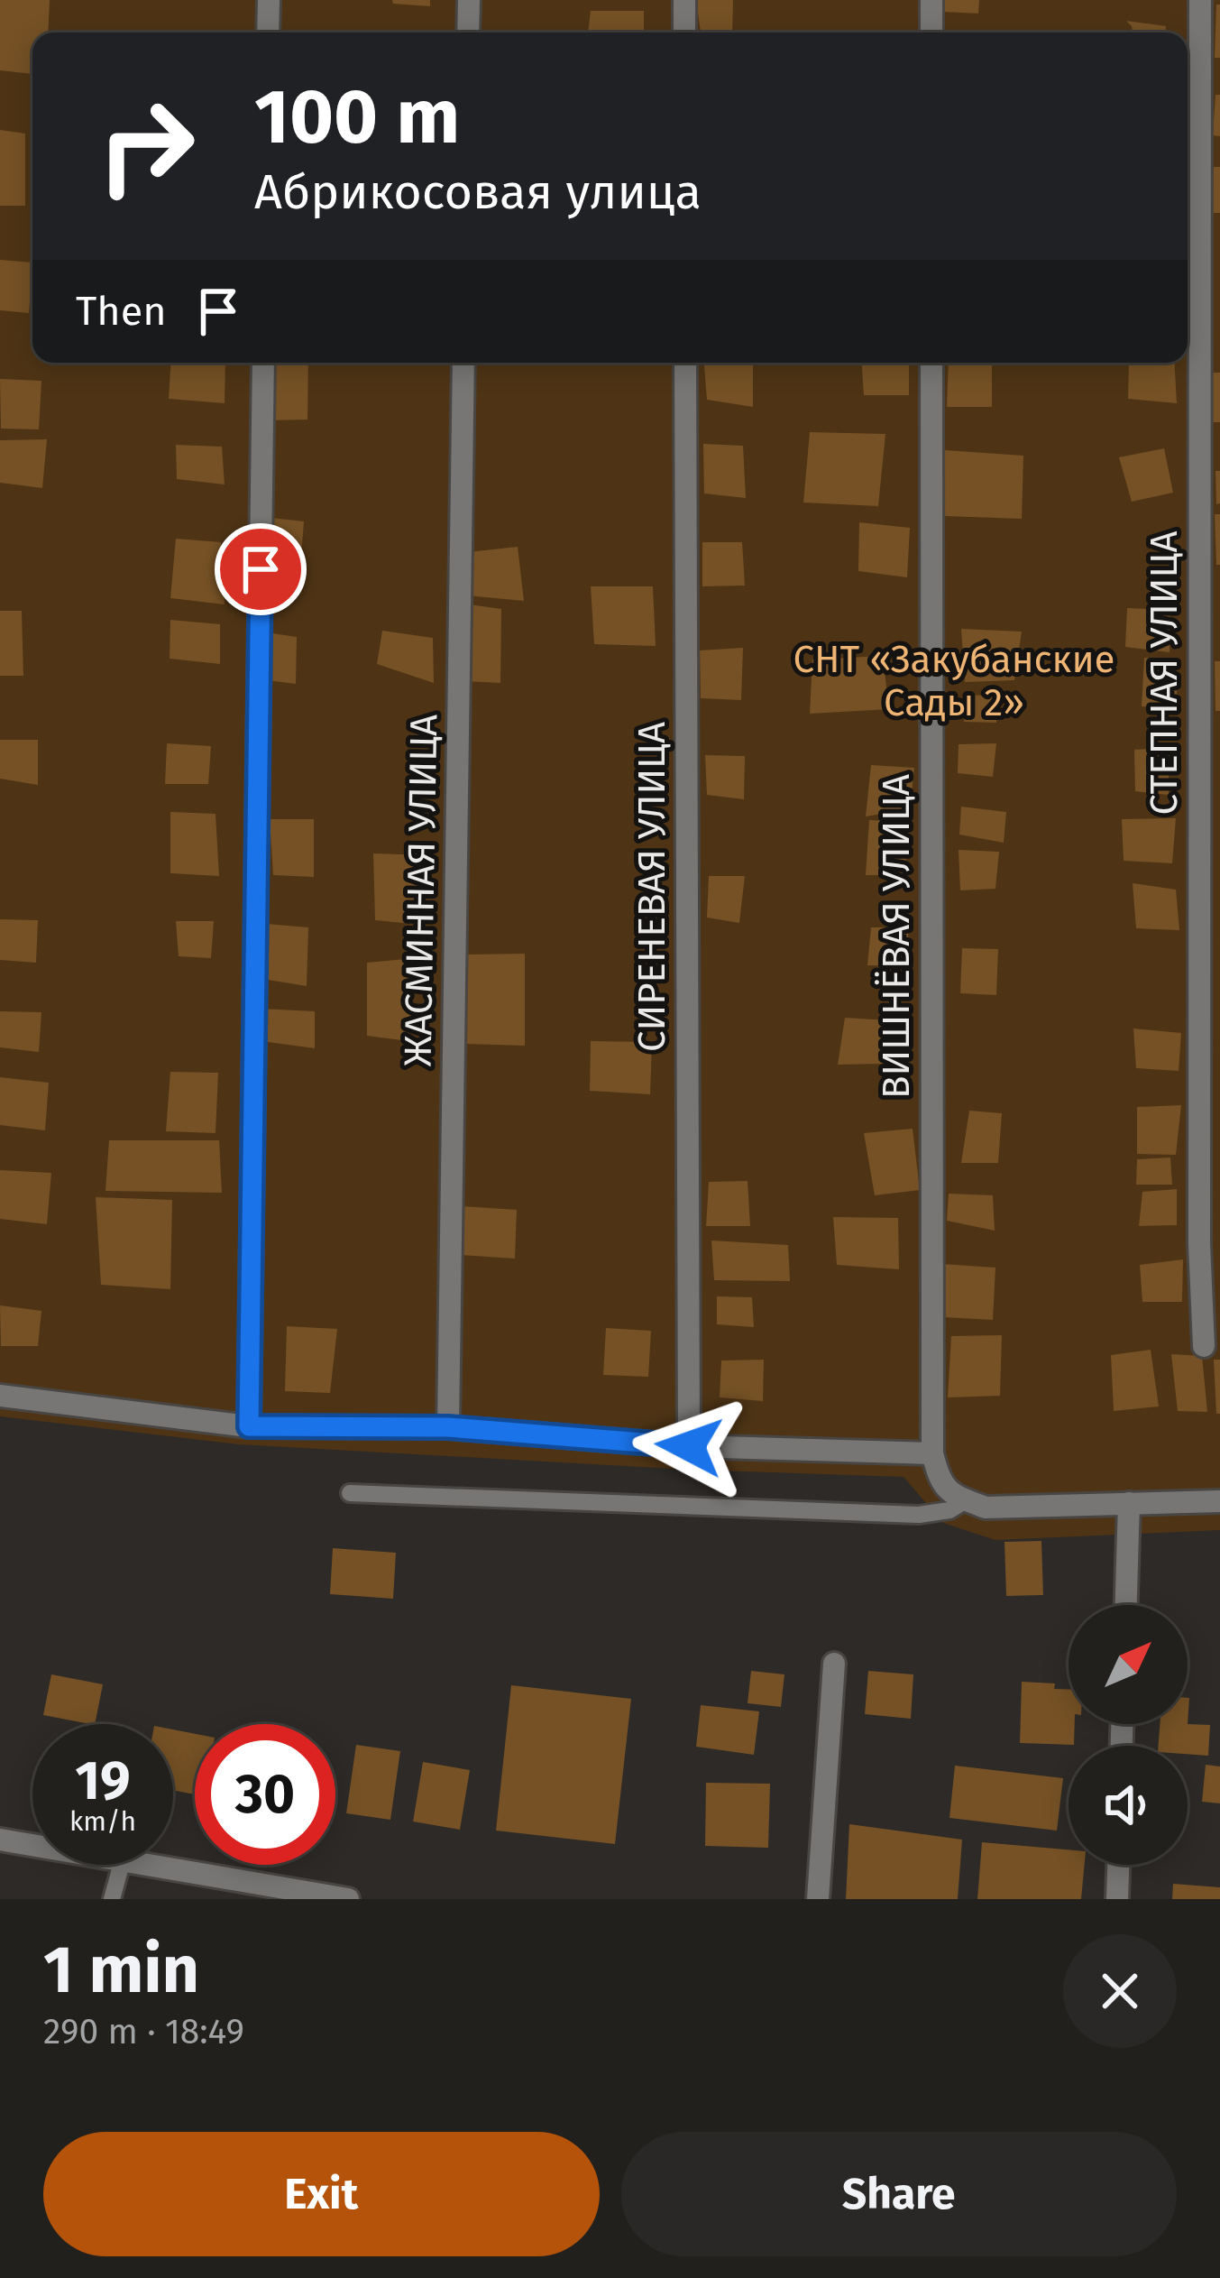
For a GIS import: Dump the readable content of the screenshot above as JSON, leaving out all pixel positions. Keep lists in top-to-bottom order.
{
  "streets": {
    "street": [
      "СТЕПНАЯ УЛИЦА",
      "СИРЕНЕВАЯ УЛИЦА",
      "ЖАСМИННАЯ УЛИЦА",
      "ВИШНЁВАЯ УЛИЦА"
    ]
  },
  "parks": ["СНТ «Закубанские Сады 2»"],
  "north": "top right",
  "page": {
    "turn": ["100 m", "Абрикосовая улица"],
    "then": "Then",
    "speed": "19 km/h",
    "limit": "30",
    "heading": ["1 min", "290 m · 18:49"],
    "buttons": ["Exit", "Share"]
  }
}
